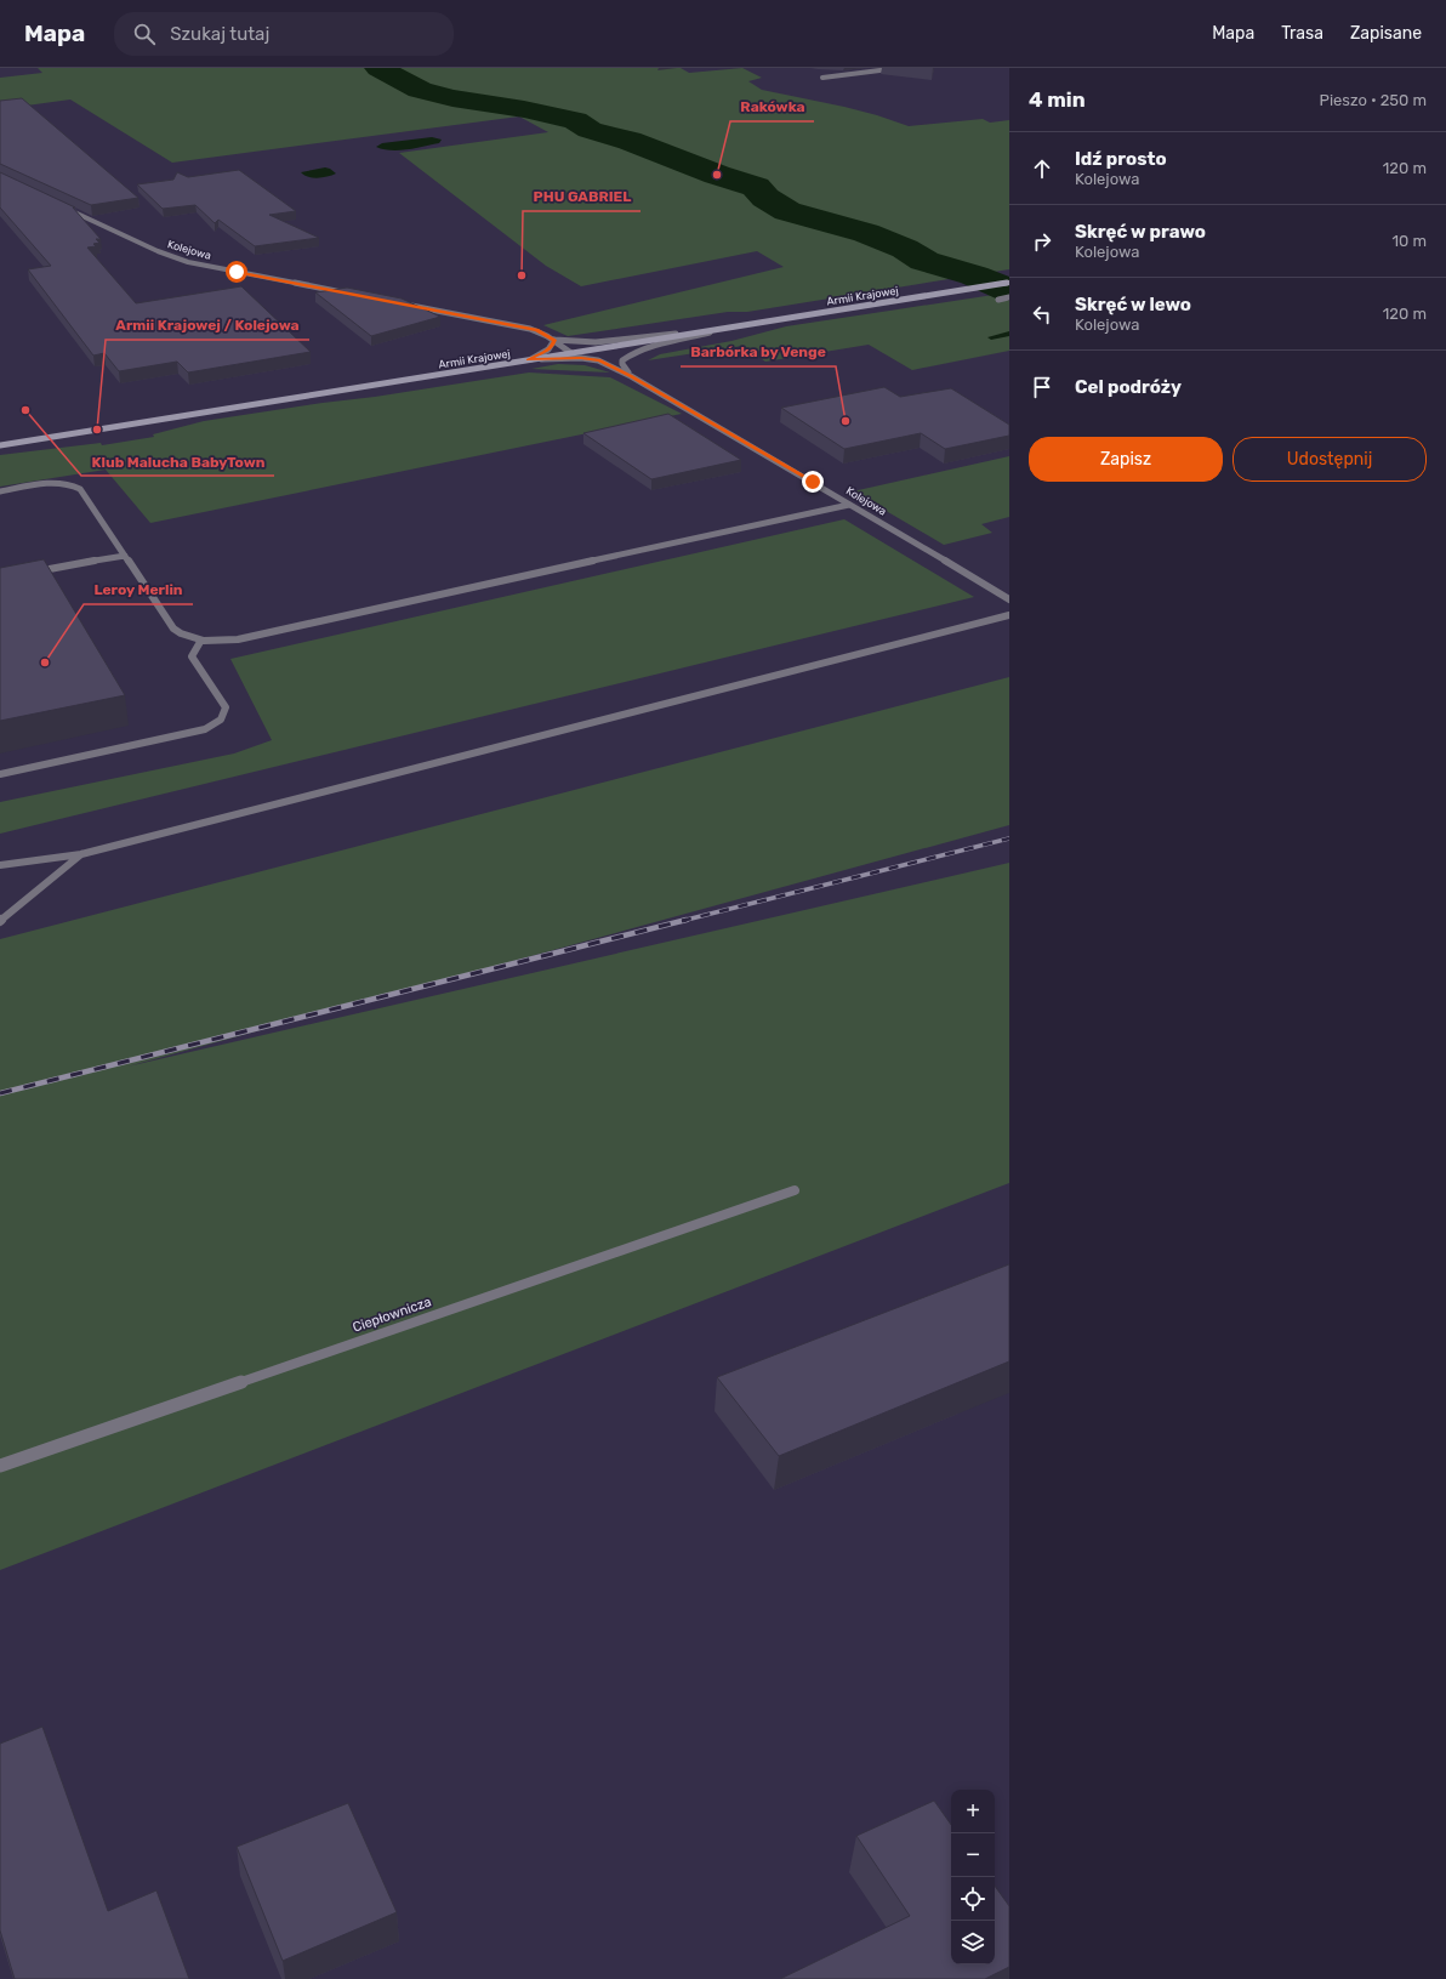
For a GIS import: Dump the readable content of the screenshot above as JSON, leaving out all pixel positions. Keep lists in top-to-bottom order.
{
  "streets": {
    "street": ["Kolejowa", "Armii Krajowej", "Ciepłownicza"]
  },
  "crossings": [
    ["Kolejowa", "Armii Krajowej"]
  ],
  "places": [
    "Rakówka",
    "PHU GABRIEL",
    "Klub Malucha BabyTown",
    "Barbórka by Venge",
    "Armii Krajowej / Kolejowa",
    "Leroy Merlin"
  ],
  "page": {
    "header": "Mapa",
    "search": "Szukaj tutaj",
    "nav": ["Mapa", "Trasa", "Zapisane"],
    "heading": ["4 min", "Pieszo · 250 m"],
    "list": [
      ["Idź prosto", "Kolejowa", "120 m"],
      ["Skręć w prawo", "Kolejowa", "10 m"],
      ["Skręć w lewo", "Kolejowa", "120 m"],
      "Cel podróży"
    ],
    "buttons": ["Zapisz", "Udostępnij"],
    "map_buttons": ["+", "−"]
  }
}
